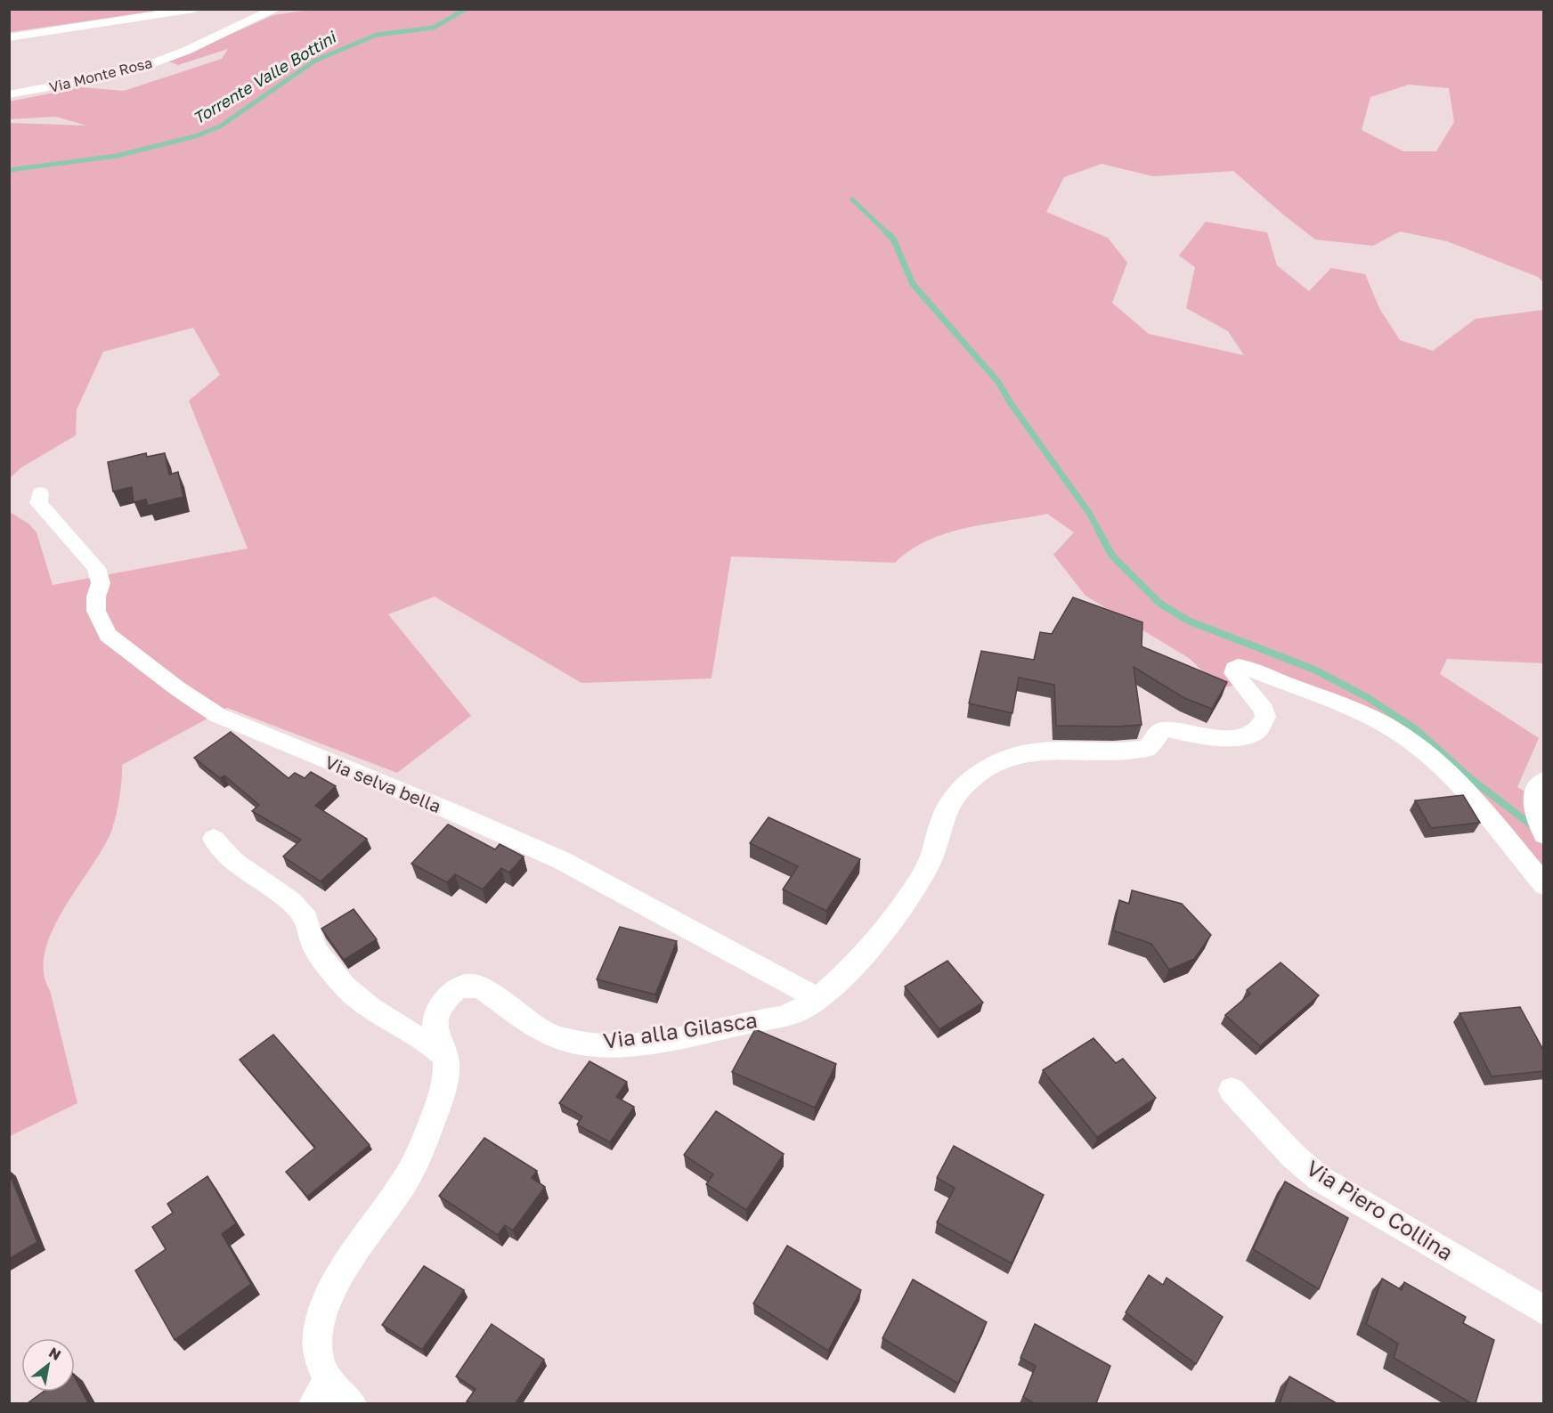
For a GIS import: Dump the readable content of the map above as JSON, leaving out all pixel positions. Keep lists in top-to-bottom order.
{
  "streets": {
    "street": [
      "Via Monte Rosa",
      "Via selva bella",
      "Via alla Gilasca",
      "Via Piero Collina"
    ]
  },
  "crossings": [
    ["Via selva bella", "Via alla Gilasca"]
  ],
  "water": ["Torrente Valle Bottini"],
  "north": "top right"
}
